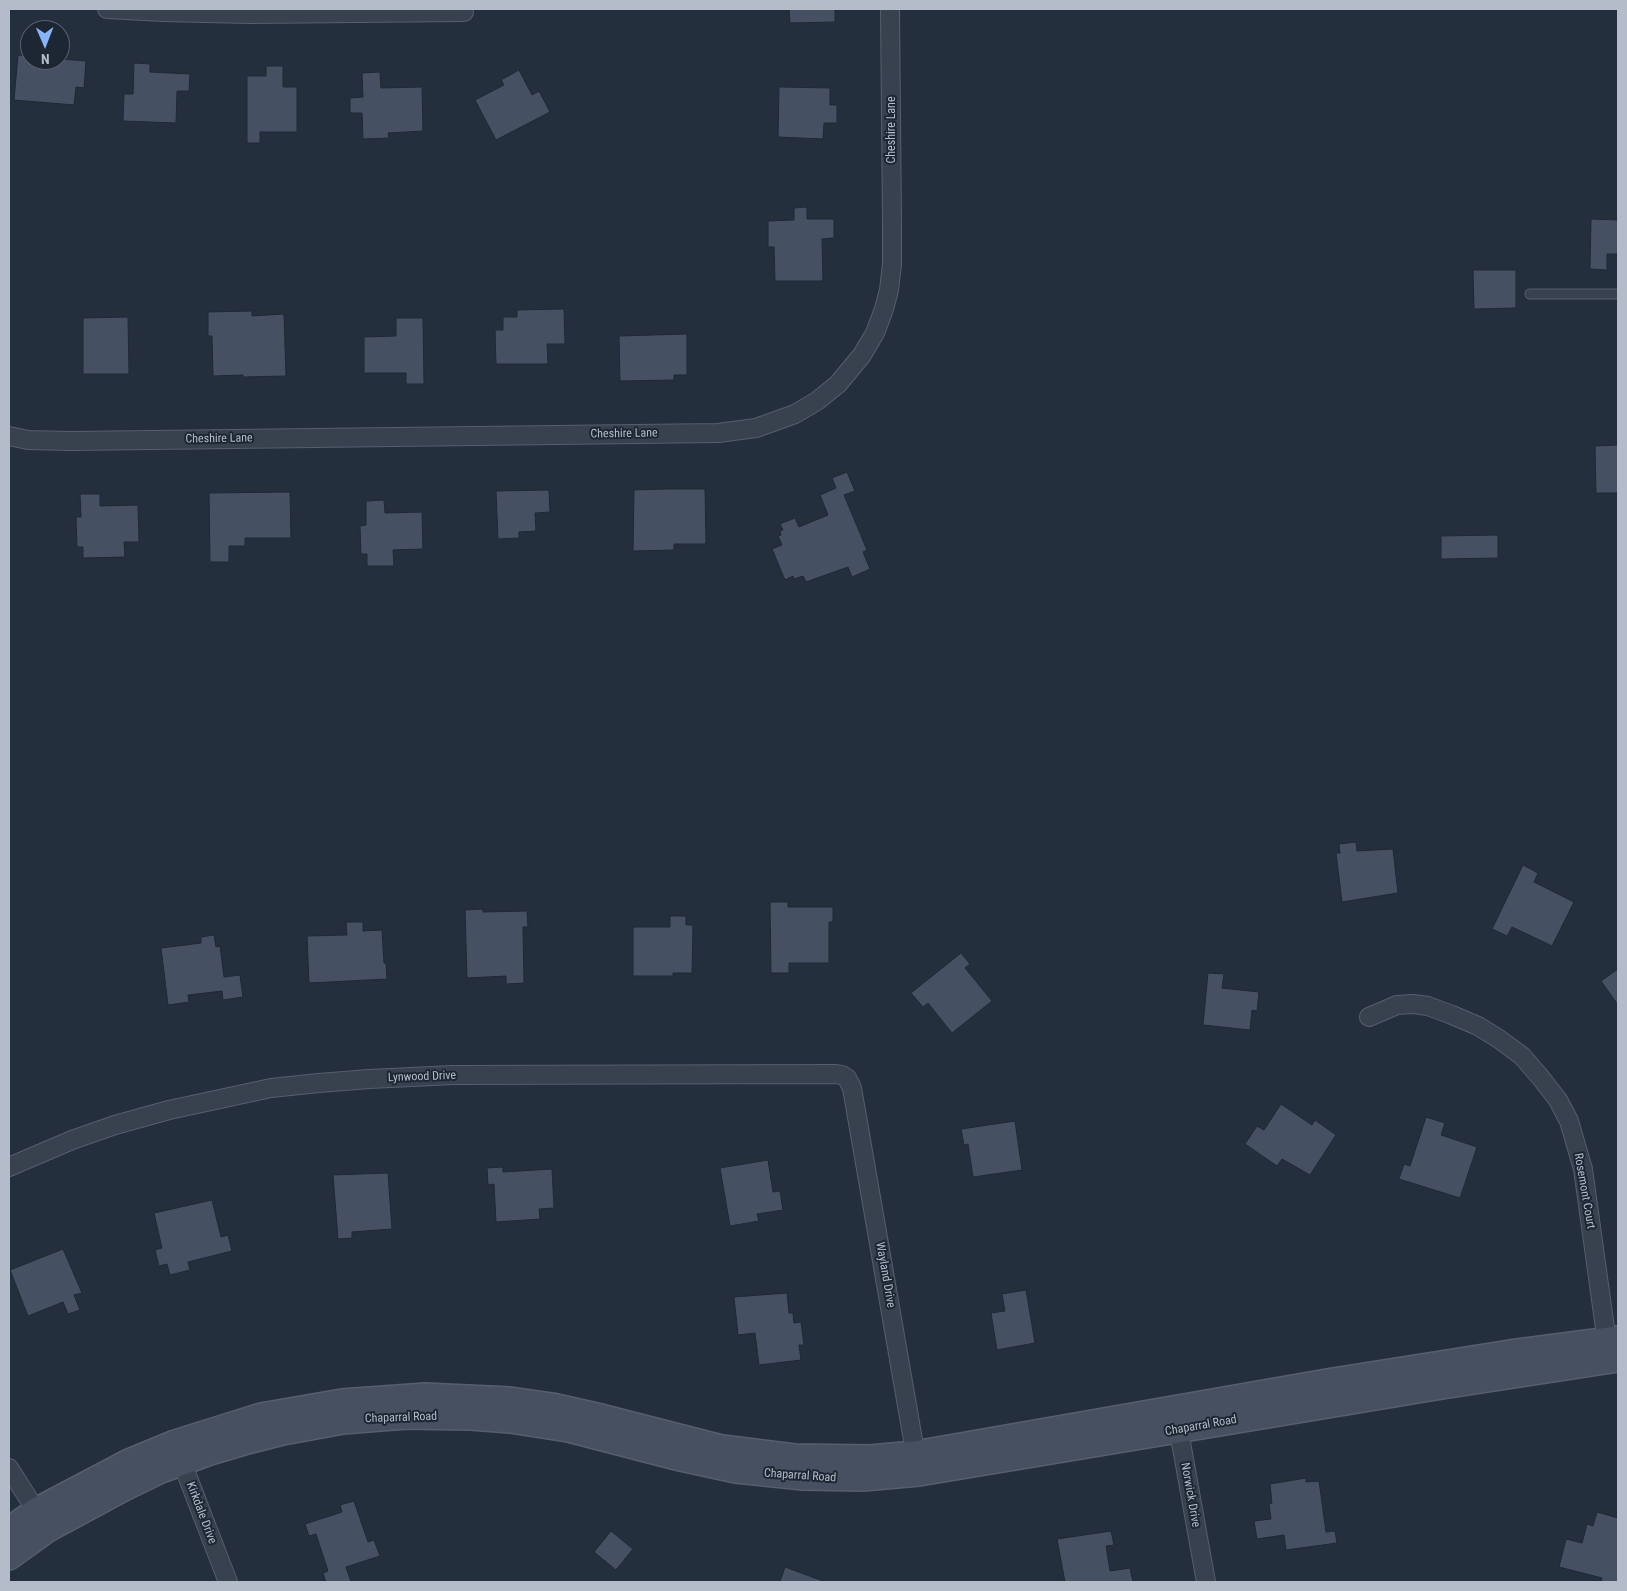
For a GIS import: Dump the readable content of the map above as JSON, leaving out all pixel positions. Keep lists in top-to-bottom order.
{
  "streets": {
    "main road": ["Chaparral Road"],
    "street": [
      "Cheshire Lane",
      "Lynwood Drive",
      "Rosemont Court",
      "Wayland Drive",
      "Norwick Drive",
      "Kirkdale Drive"
    ]
  },
  "crossings": [
    ["Lynwood Drive", "Wayland Drive"],
    ["Rosemont Court", "Chaparral Road"],
    ["Wayland Drive", "Chaparral Road"],
    ["Chaparral Road", "Norwick Drive"],
    ["Chaparral Road", "Kirkdale Drive"]
  ],
  "north": "bottom"
}
